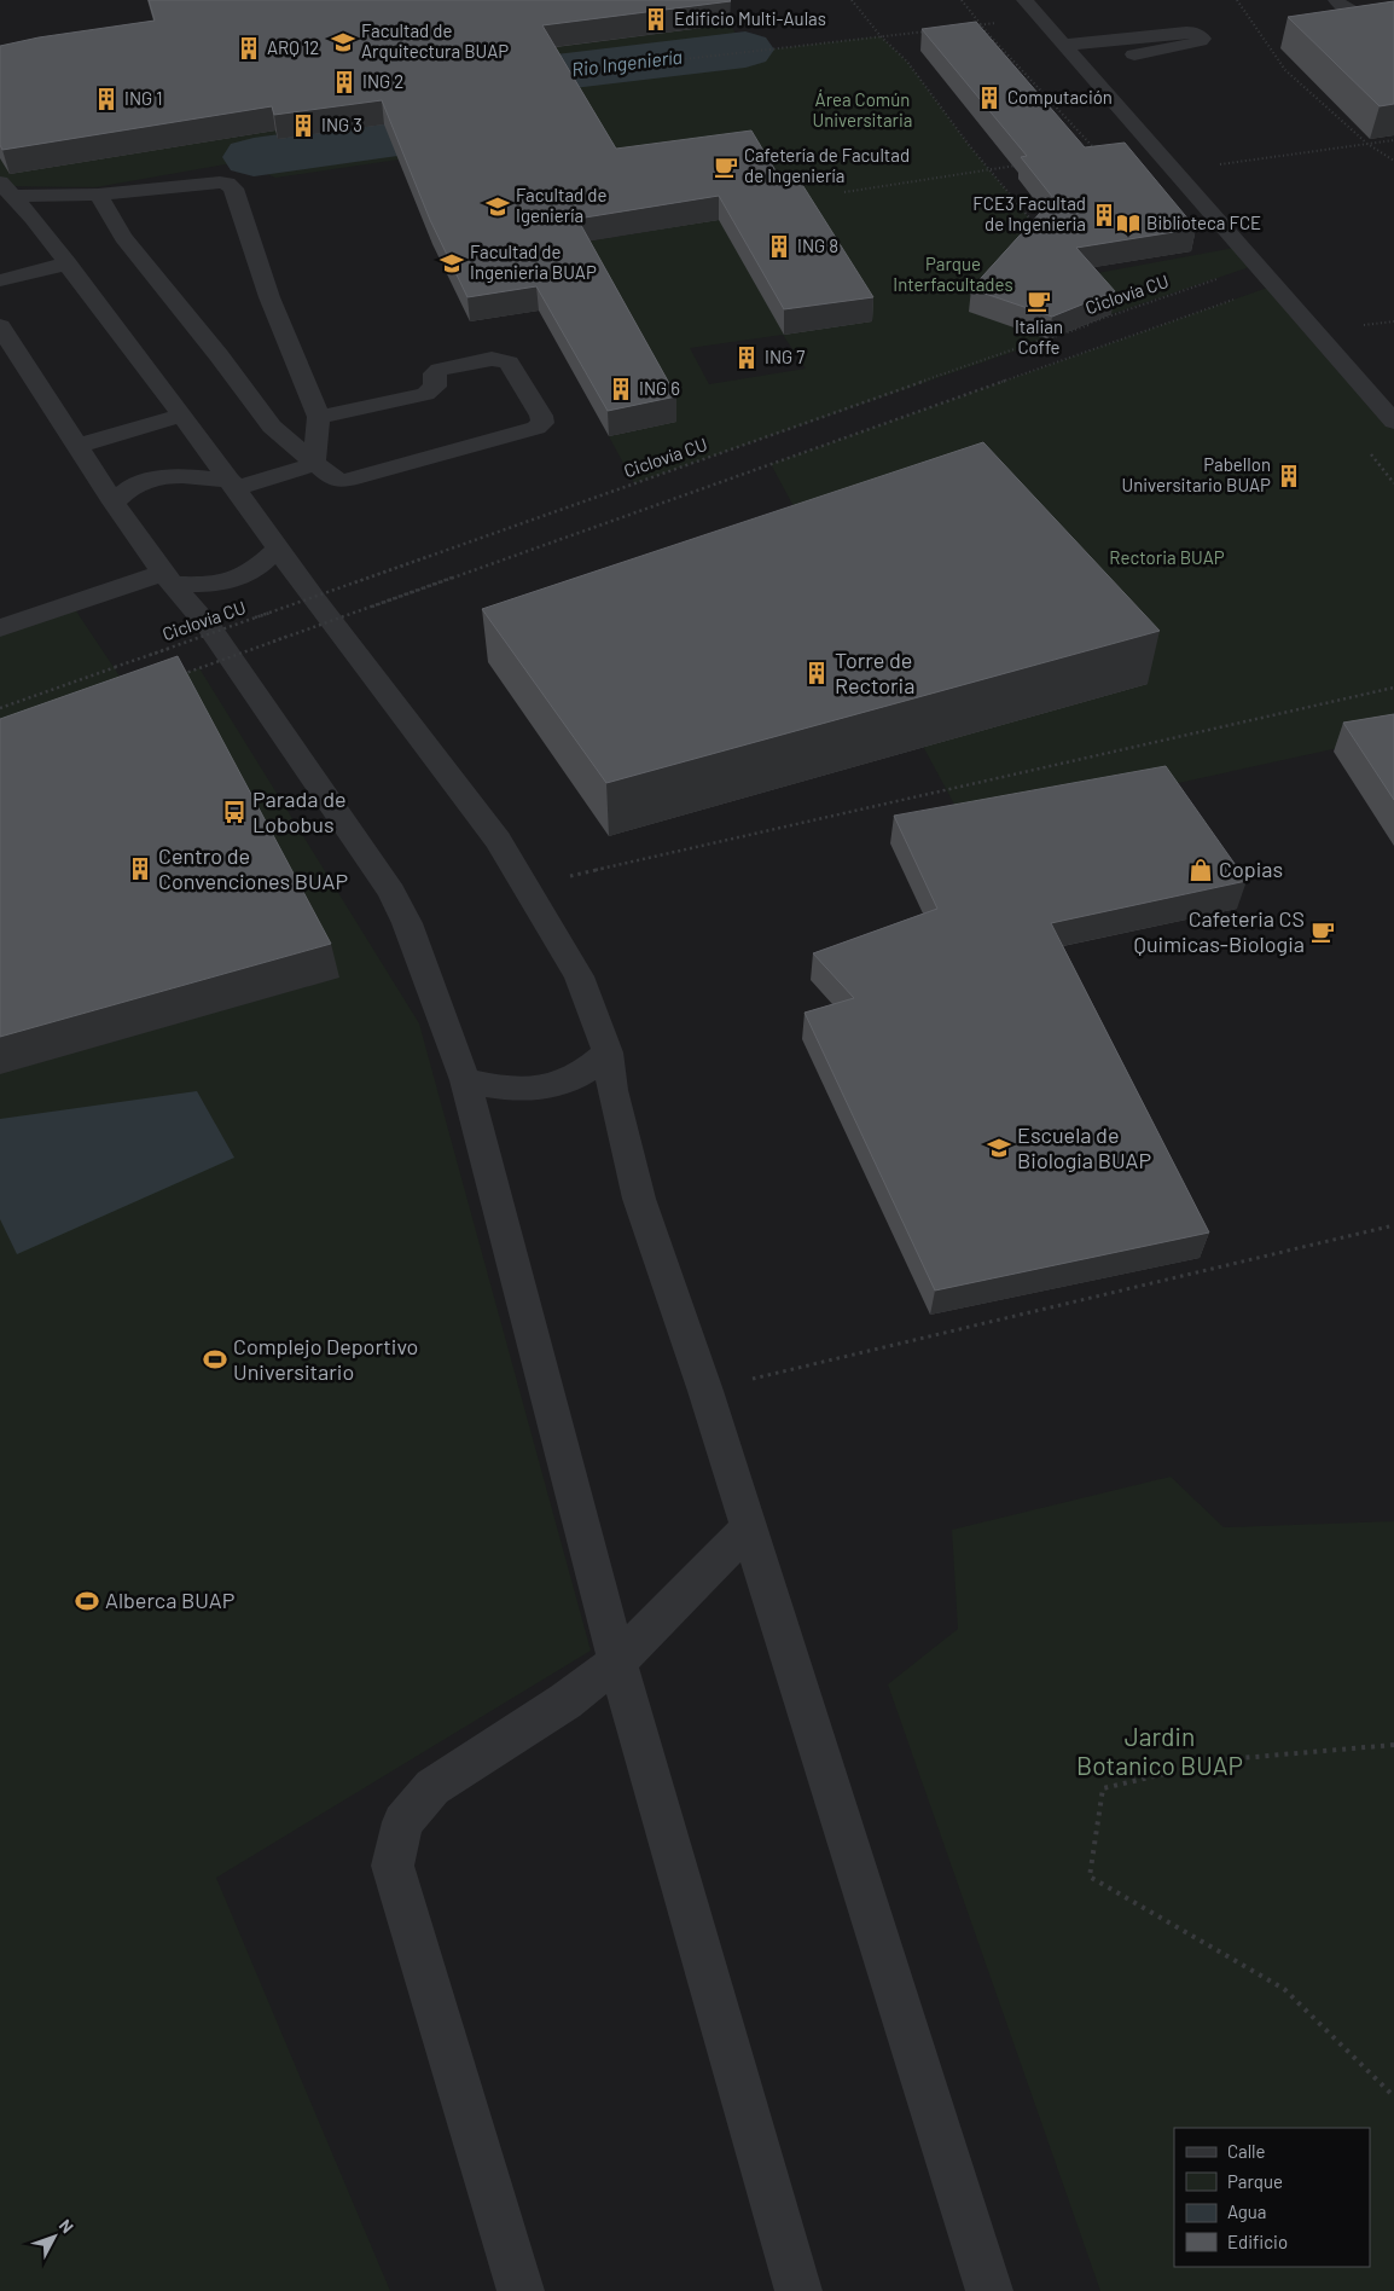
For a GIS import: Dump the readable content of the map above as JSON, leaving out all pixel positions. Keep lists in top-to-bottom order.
{
  "streets": {
    "path": ["Ciclovía CU"]
  },
  "water": ["Rio Ingeniería"],
  "parks": [
    "Área Común Universitaria",
    "Parque Interfacultades",
    "Rectoria BUAP",
    "Jardin Botanico BUAP"
  ],
  "places": {
    "building": [
      "Edificio Multi-Aulas",
      "ARQ 12",
      "ING 2",
      "Computación",
      "ING 1",
      "ING 3",
      "FCE3 Facultad de Ingenieria",
      "ING 8",
      "ING 7",
      "ING 6",
      "Pabellon Universitario BUAP",
      "Torre de Rectoria",
      "Centro de Convenciones BUAP"
    ],
    "school or university": [
      "Facultad de Arquitectura BUAP",
      "Facultad de Igeniería",
      "Facultad de Ingenieria BUAP",
      "Escuela de Biologia BUAP"
    ],
    "cafe": ["Cafetería de Facultad de Ingeniería", "Italian Coffe", "Cafeteria CS Quimicas-Biologia"],
    "library": ["Biblioteca FCE"],
    "bus stop": ["Parada de Lobobus"],
    "shop": ["Copias"],
    "sports": ["Complejo Deportivo Universitario", "Alberca BUAP"]
  },
  "legend": [
    "Calle",
    "Parque",
    "Agua",
    "Edificio"
  ],
  "north": "top right"
}
